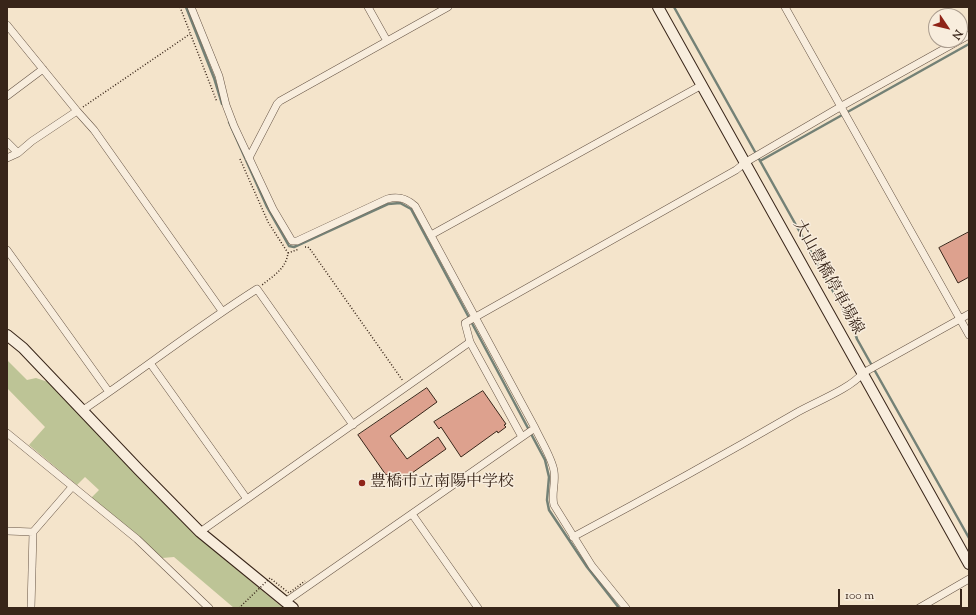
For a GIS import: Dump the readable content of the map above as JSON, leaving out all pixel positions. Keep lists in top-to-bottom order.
{
  "streets": {
    "main road": ["大山豊橋停車場線"]
  },
  "places": ["豊橋市立南陽中学校"],
  "scale_bar": "100 m",
  "north": "bottom right"
}
